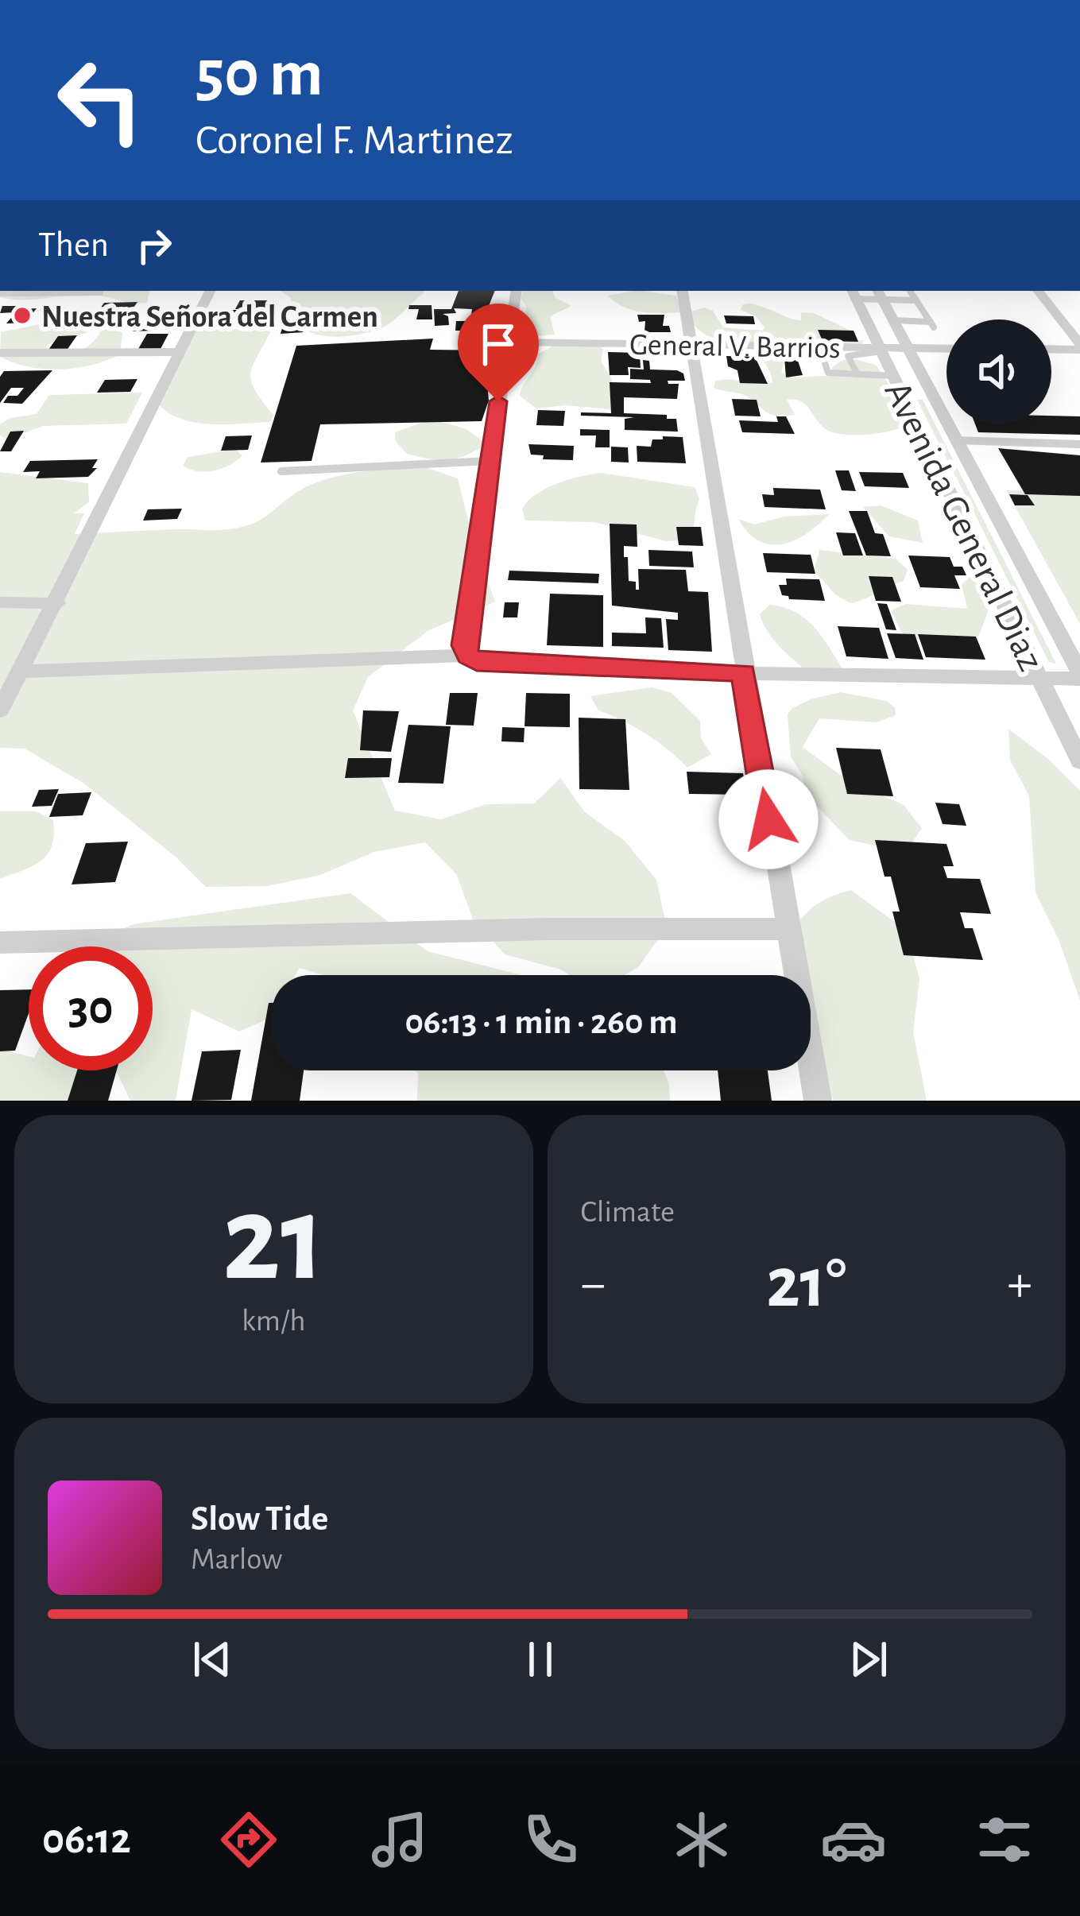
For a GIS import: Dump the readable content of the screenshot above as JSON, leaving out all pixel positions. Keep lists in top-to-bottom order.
{
  "streets": {
    "street": ["General V. Barrios", "Avenida General Diaz"]
  },
  "crossings": [
    ["General V. Barrios", "Avenida General Diaz"]
  ],
  "places": ["Nuestra Señora del Carmen"],
  "page": {
    "turn": ["50 m", "Coronel F. Martinez"],
    "then": "Then",
    "limit": "30",
    "trip": "06:13 · 1 min · 260 m",
    "tile": [
      ["21", "km/h"],
      "Climate"
    ],
    "heat": ["−", "21°", "+"],
    "song": ["Slow Tide", "Marlow"],
    "tabs": "06:12"
  }
}
